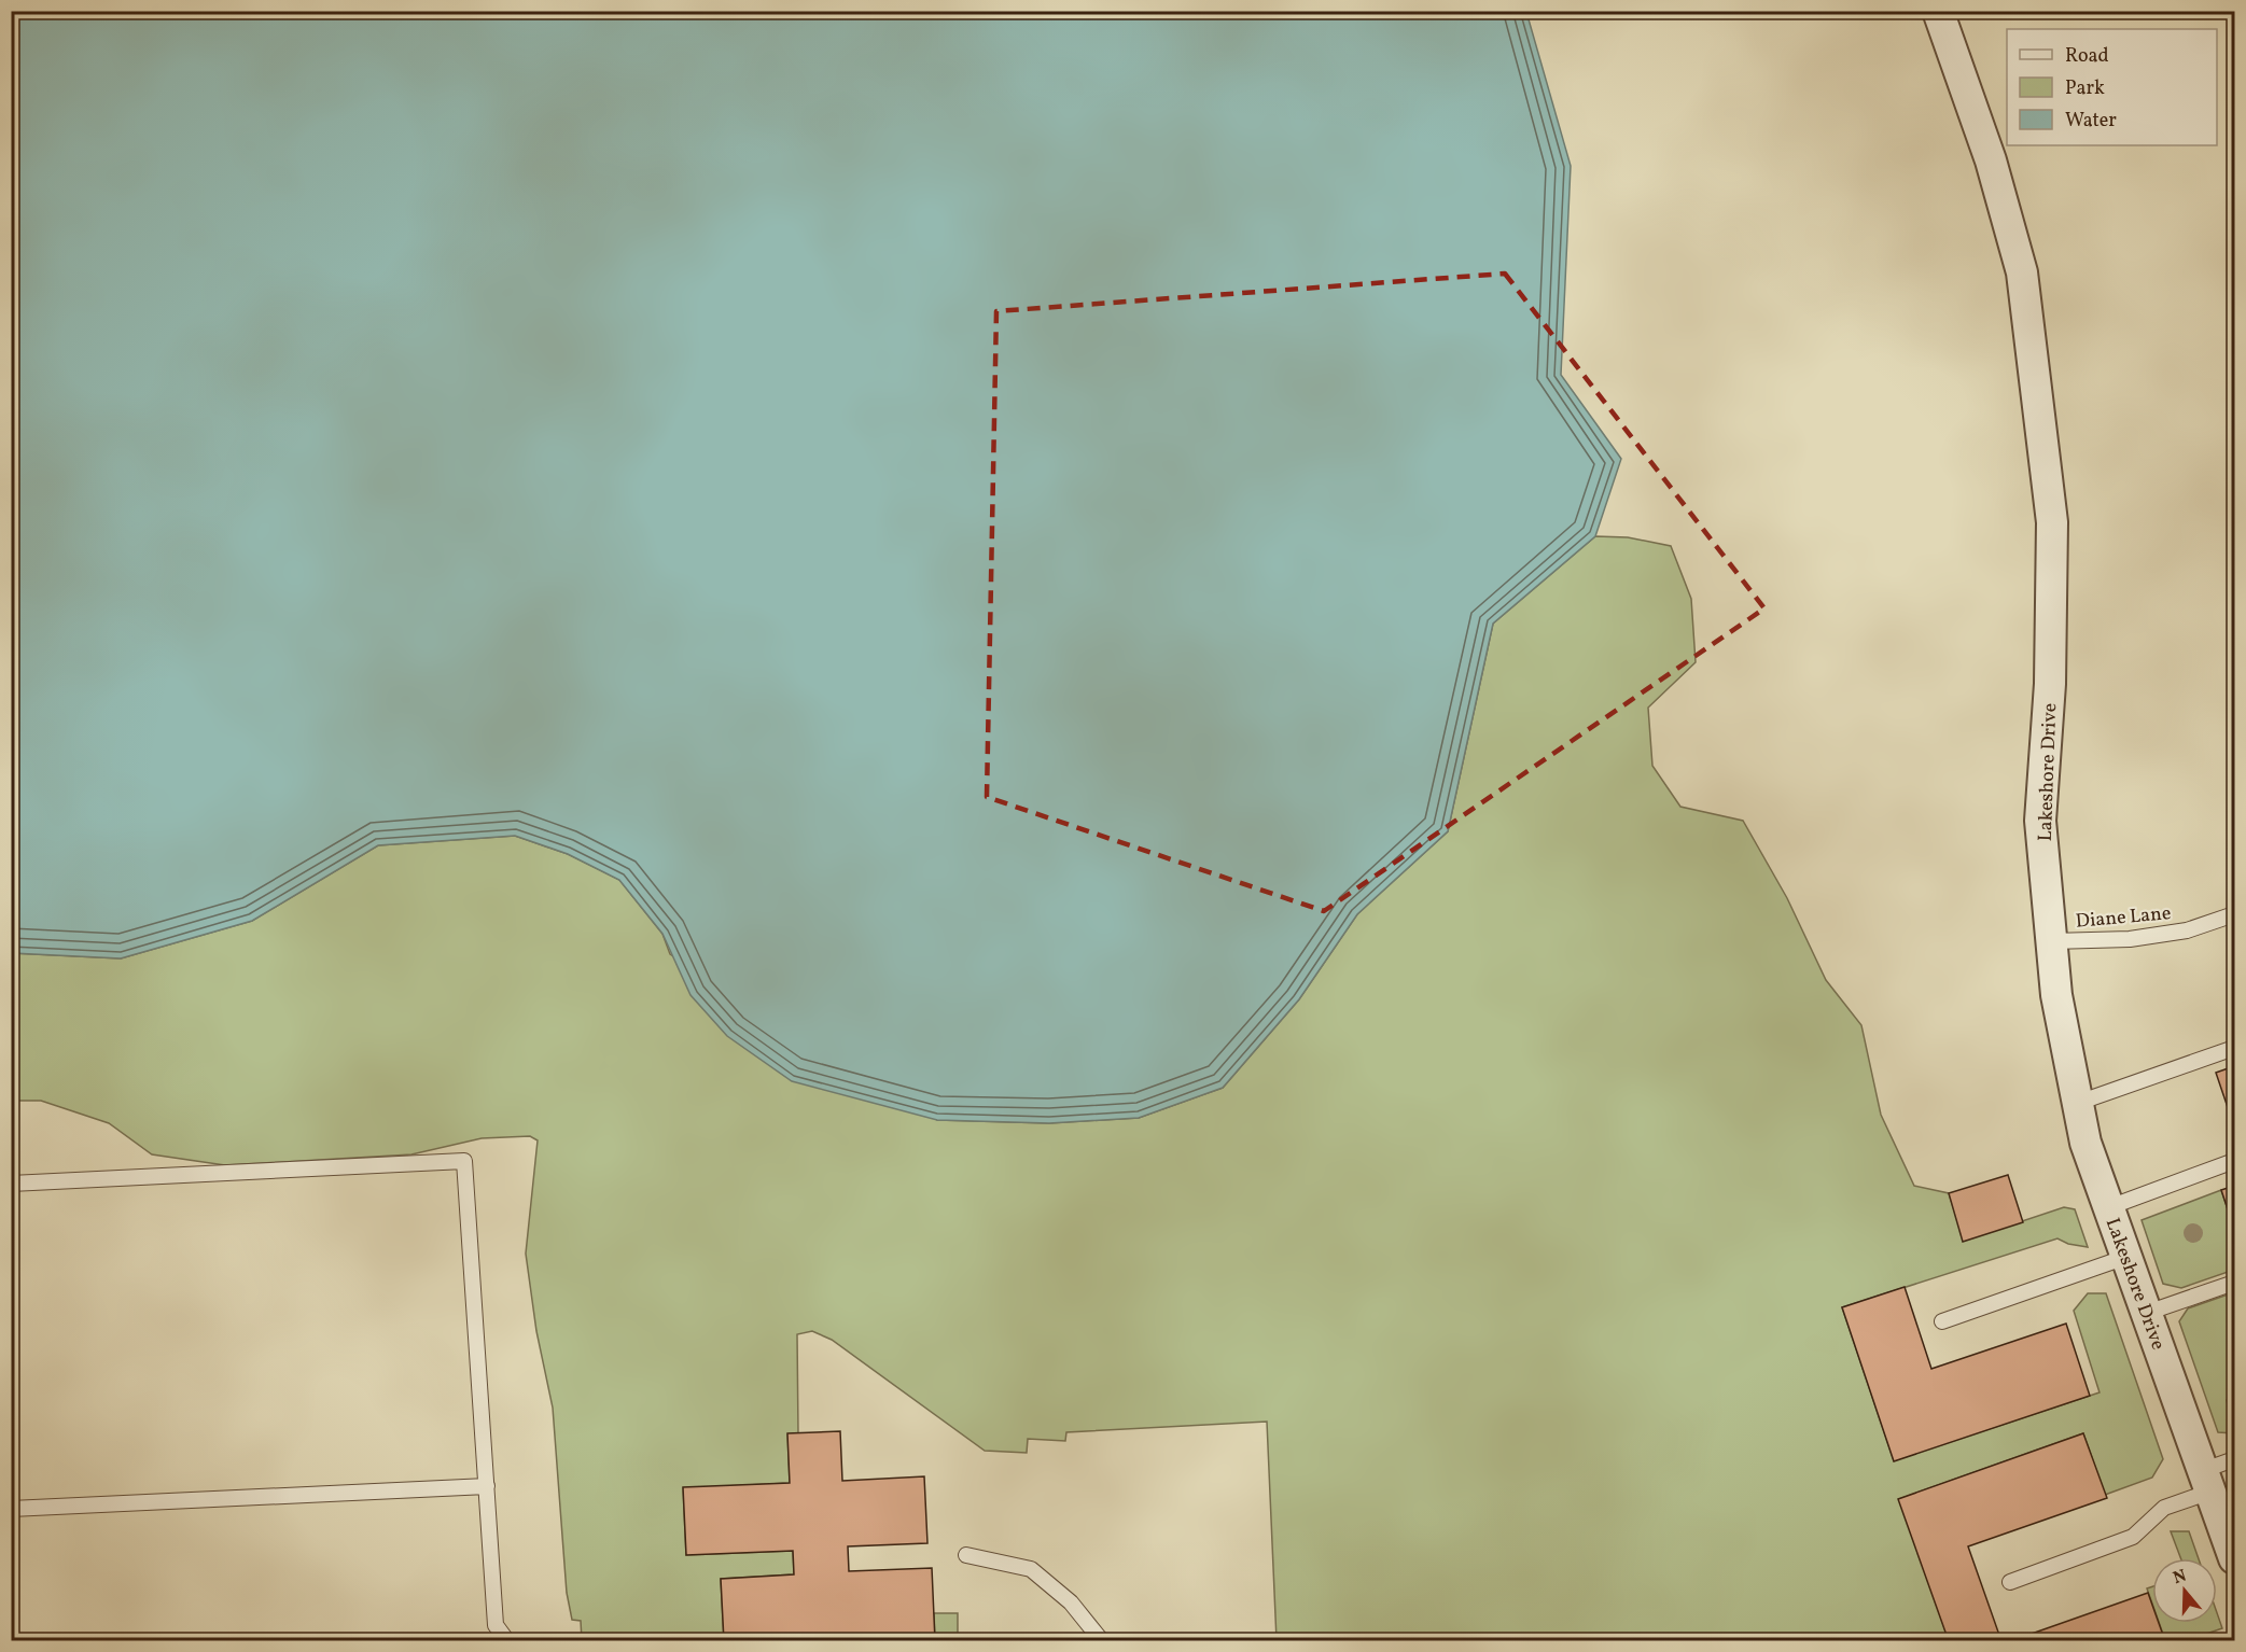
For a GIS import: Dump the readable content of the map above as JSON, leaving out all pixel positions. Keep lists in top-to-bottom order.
{
  "streets": {
    "street": ["Lakeshore Drive"],
    "lane": ["Diane Lane"]
  },
  "crossings": [
    ["Lakeshore Drive", "Diane Lane"]
  ],
  "legend": ["Road", "Park", "Water"],
  "north": "top"
}
